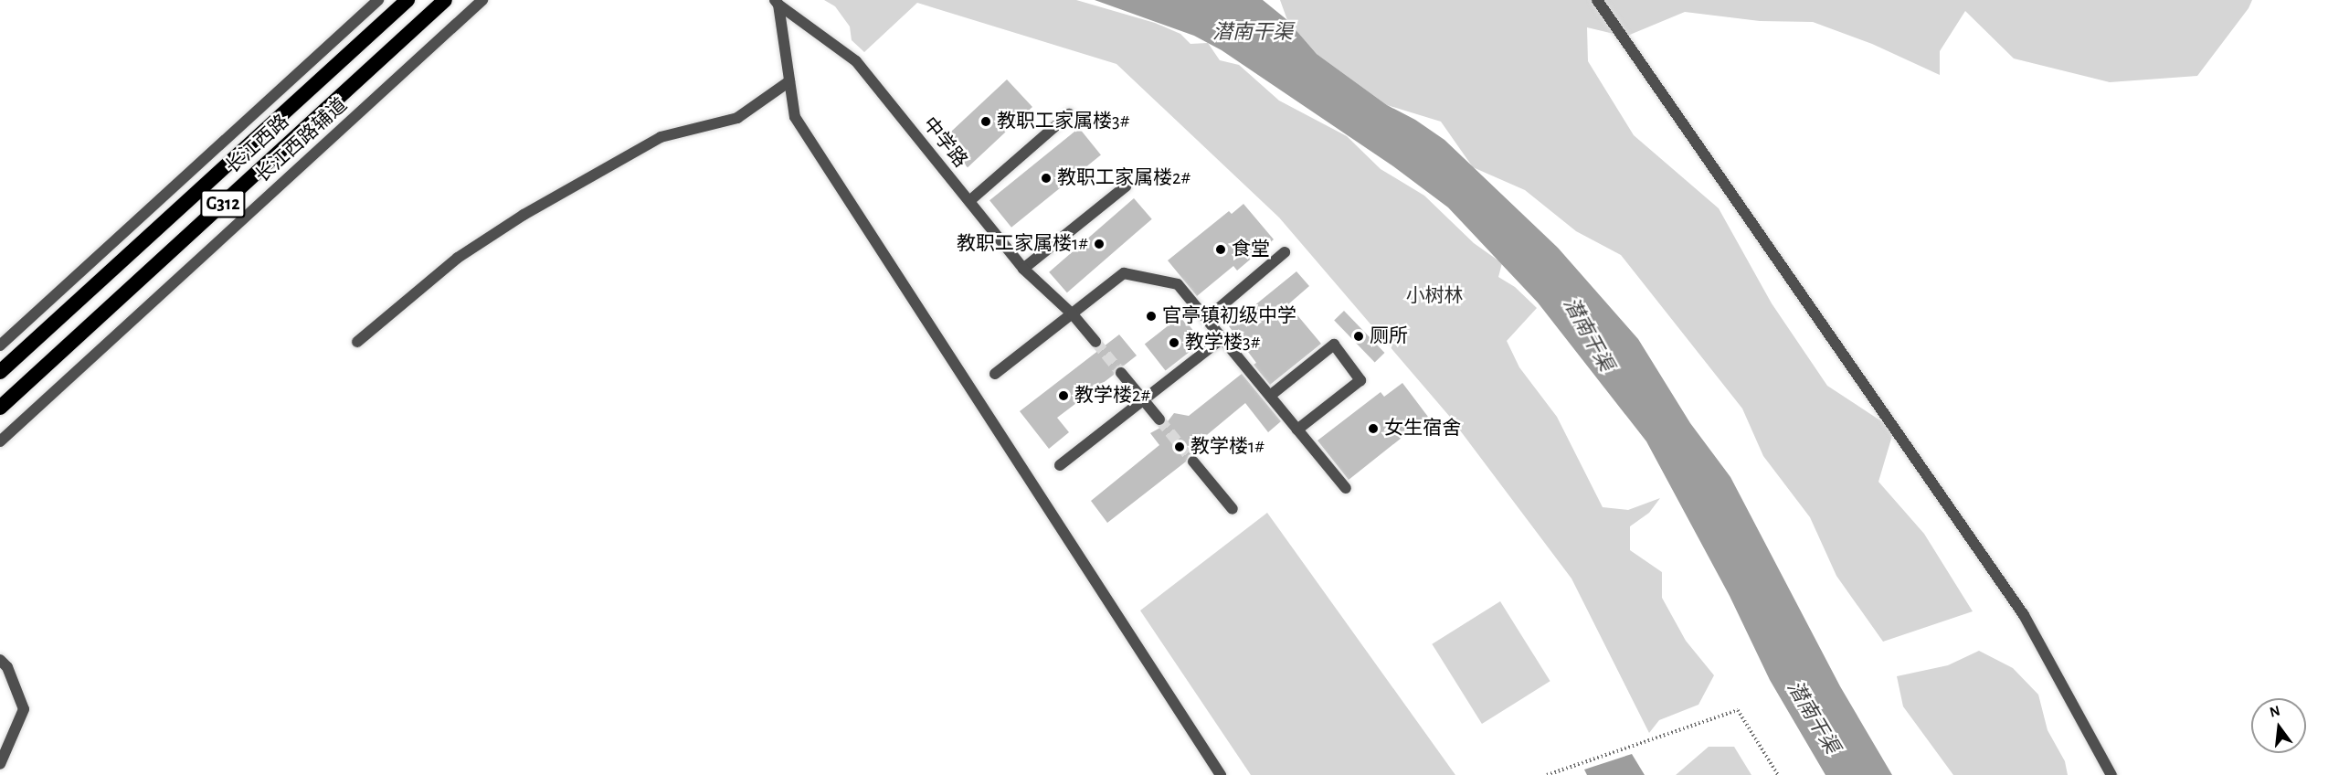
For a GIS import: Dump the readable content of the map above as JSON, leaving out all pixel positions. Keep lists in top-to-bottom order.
{
  "streets": {
    "highway": ["长江西路", "G312"],
    "street": ["长江西路辅道", "中学路"]
  },
  "water": ["潜南干渠"],
  "parks": ["小树林"],
  "places": [
    "教职工家属楼3#",
    "教职工家属楼2#",
    "教职工家属楼1#",
    "食堂",
    "官亭镇初级中学",
    "厕所",
    "教学楼3#",
    "教学楼2#",
    "女生宿舍",
    "教学楼1#"
  ],
  "north": "top"
}
